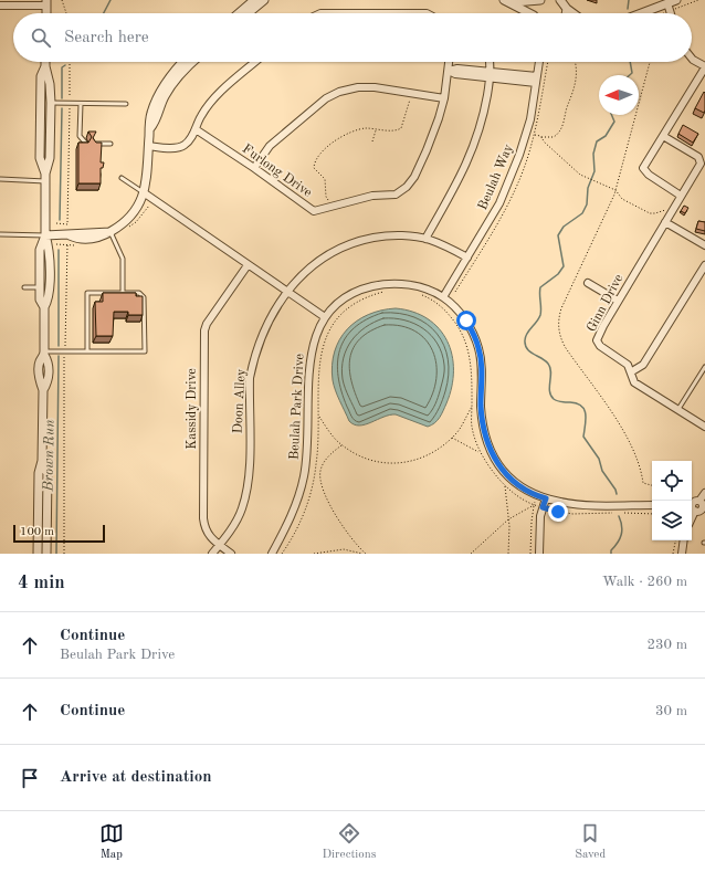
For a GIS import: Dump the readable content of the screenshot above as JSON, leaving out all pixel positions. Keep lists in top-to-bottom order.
{
  "streets": {
    "street": [
      "Furlong Drive",
      "Beulah Way",
      "Ginn Drive",
      "Doon Alley",
      "Beulah Park Drive",
      "Kassidy Drive"
    ]
  },
  "crossings": [
    ["Beulah Way", "Doon Alley"],
    ["Beulah Way", "Beulah Park Drive"],
    ["Doon Alley", "Kassidy Drive"]
  ],
  "water": ["Brown Run"],
  "scale_bar": "100 m",
  "north": "left",
  "page": {
    "search": "Search here",
    "scale": "100 m",
    "heading": ["4 min", "Walk · 260 m"],
    "list": [
      ["Continue", "Beulah Park Drive", "230 m"],
      ["Continue", "30 m"],
      "Arrive at destination"
    ],
    "nav": ["Map", "Directions", "Saved"]
  }
}
